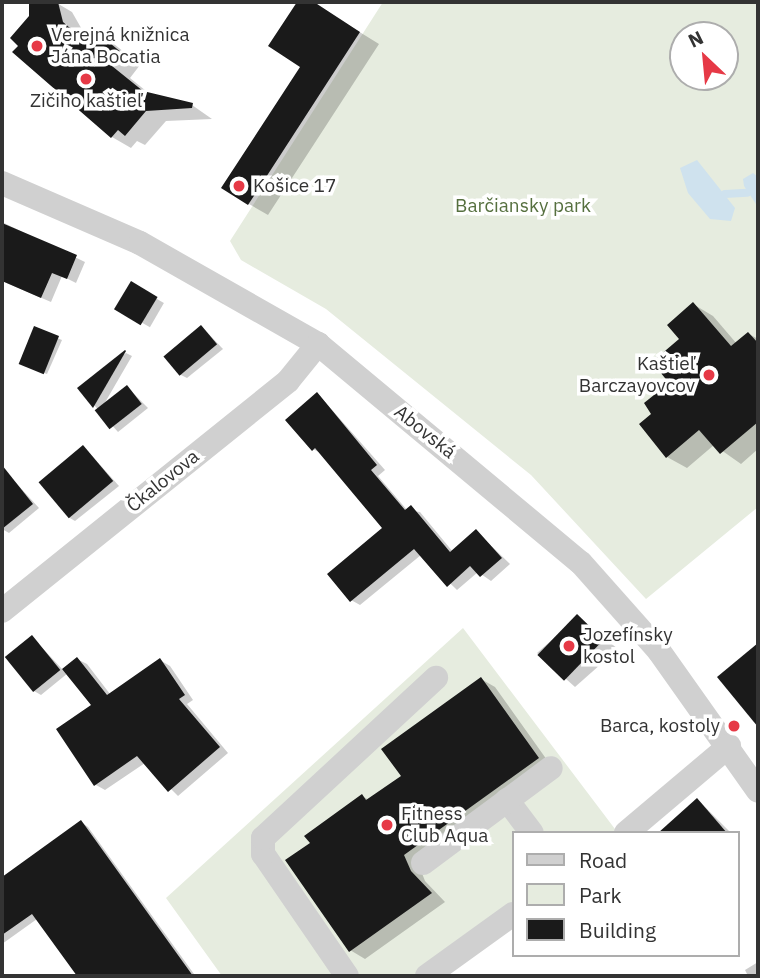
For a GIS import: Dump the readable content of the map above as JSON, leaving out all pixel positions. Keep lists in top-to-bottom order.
{
  "streets": {
    "street": ["Abovská", "Čkalovova"]
  },
  "crossings": [
    ["Abovská", "Čkalovova"]
  ],
  "parks": ["Barčiansky park"],
  "places": [
    "Verejná knižnica Jána Bocatia",
    "Zičiho kaštieľ",
    "Košice 17",
    "Kaštieľ Barczayovcov",
    "Jozefínsky kostol",
    "Barca, kostoly",
    "Fitness Club Aqua"
  ],
  "legend": ["Road", "Park", "Building"],
  "north": "top left"
}
